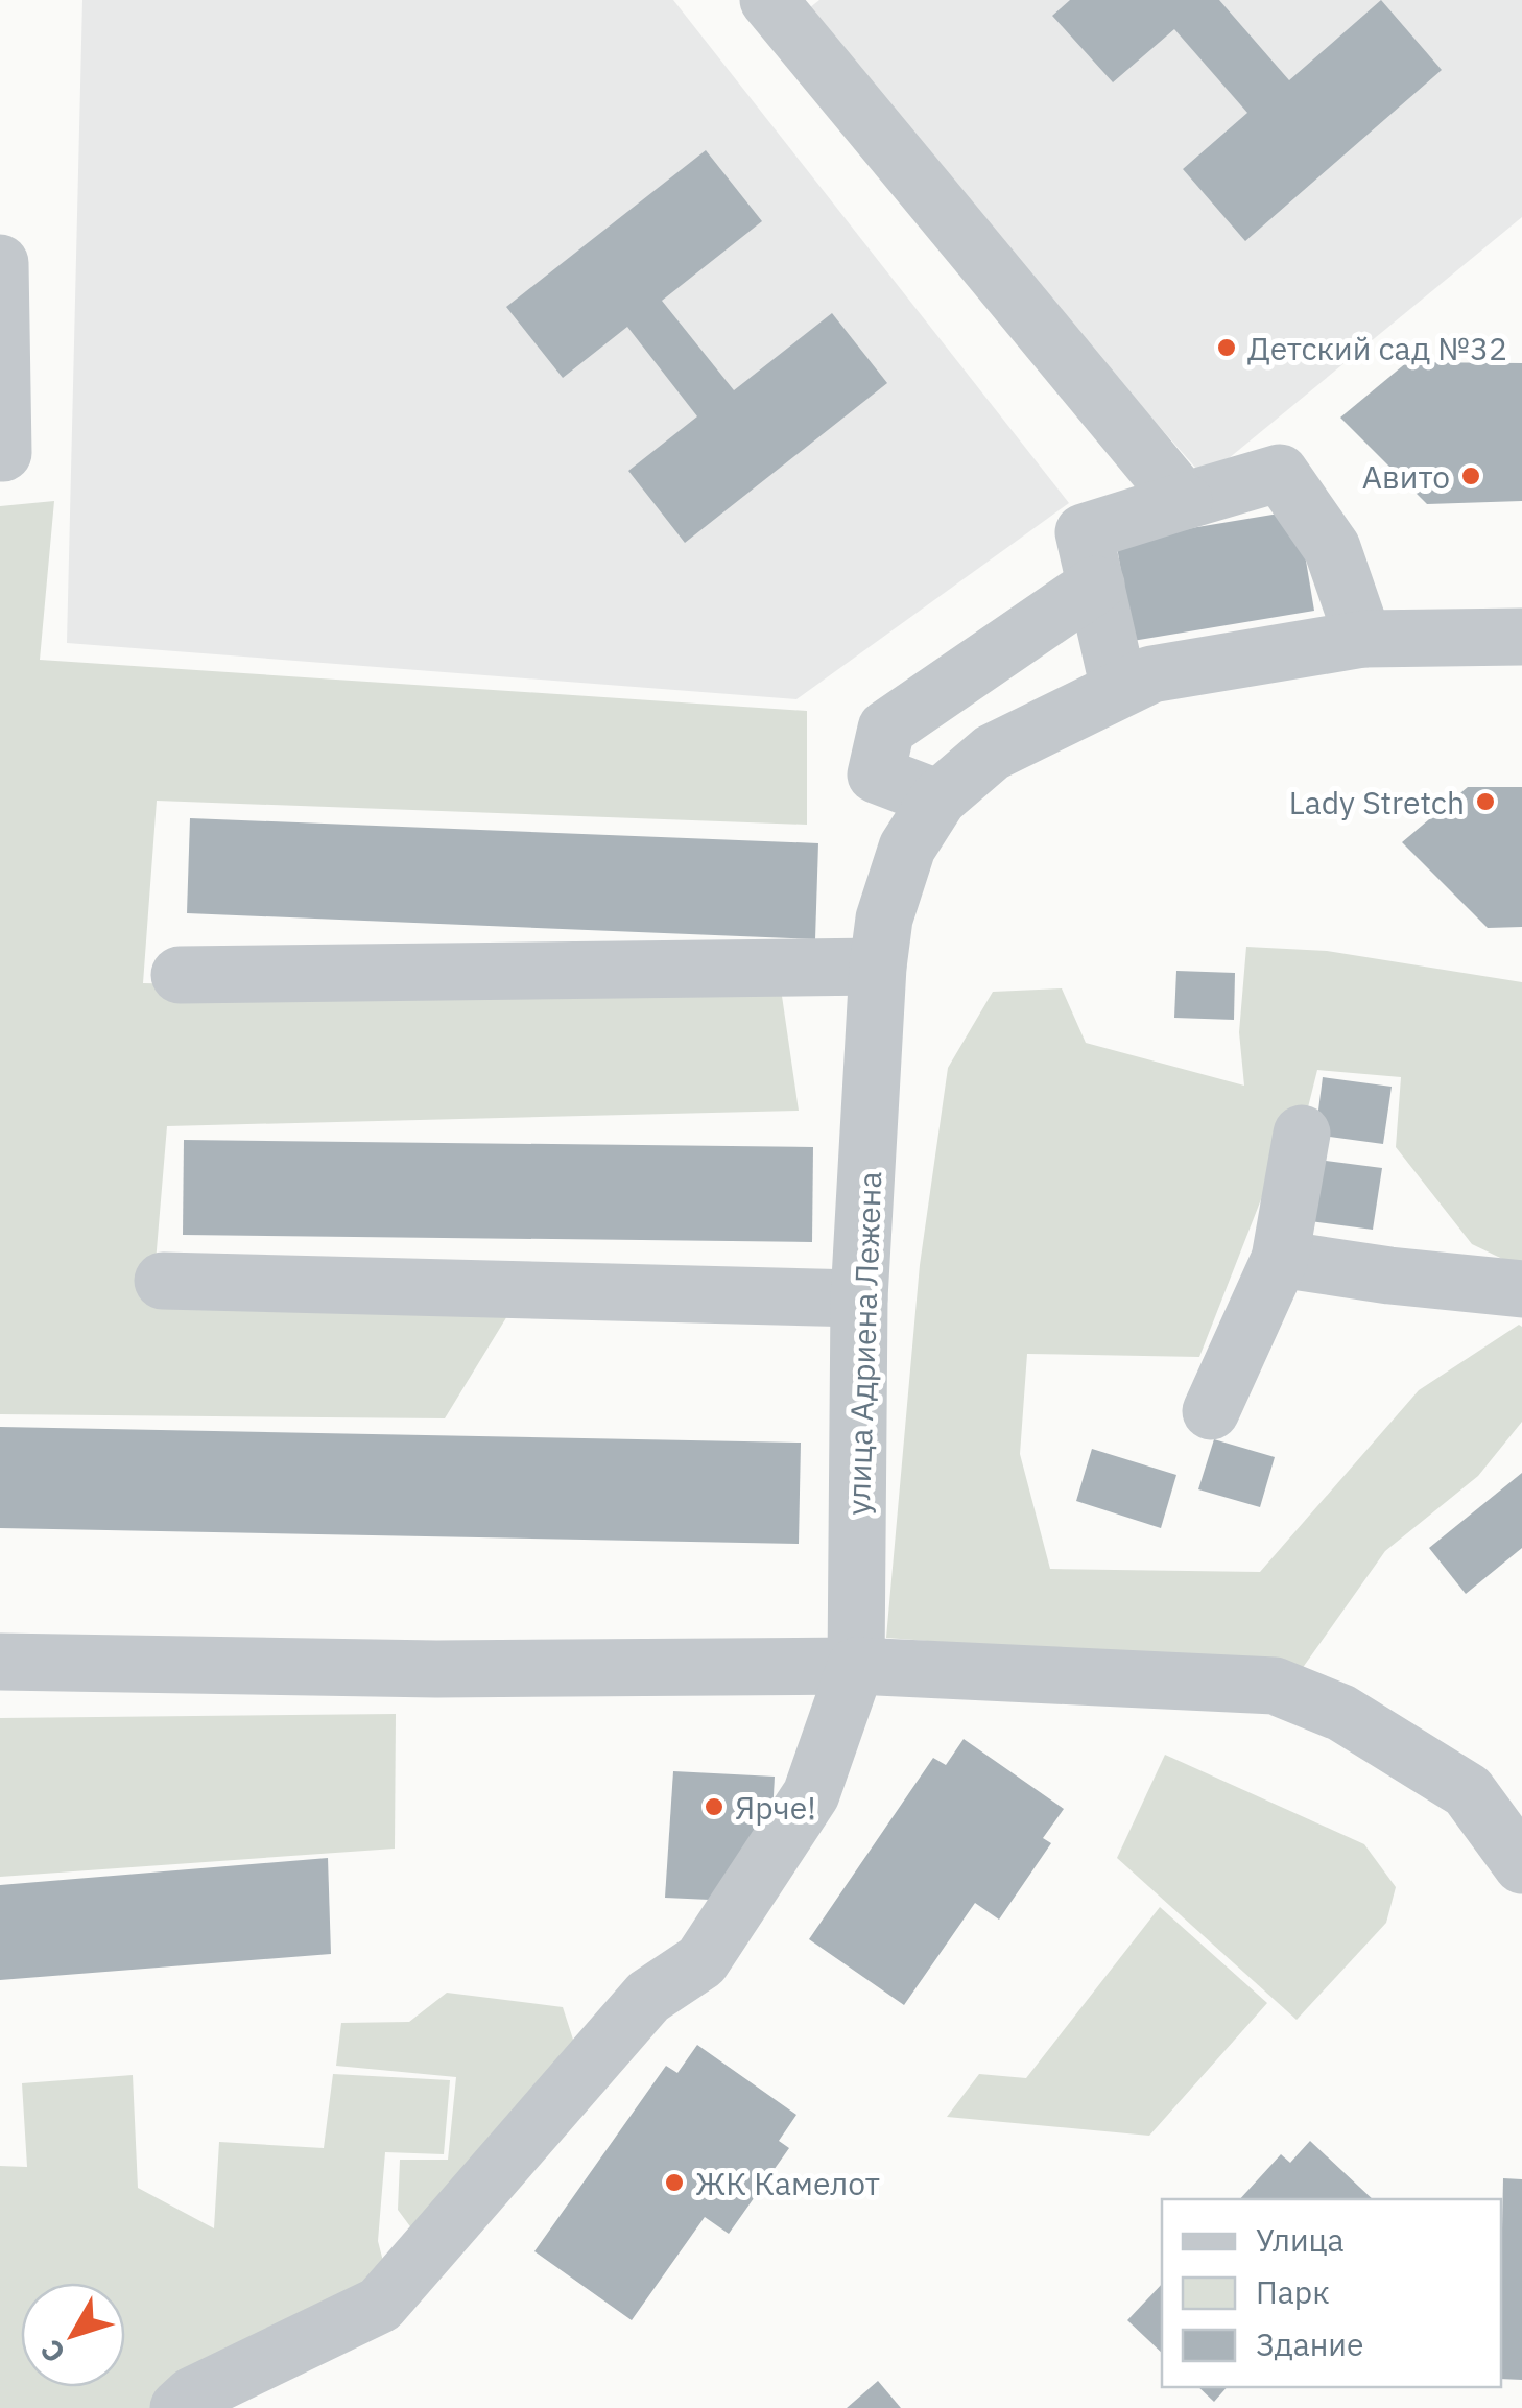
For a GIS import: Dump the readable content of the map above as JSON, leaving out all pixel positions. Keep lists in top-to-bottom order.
{
  "streets": {
    "street": ["улица Адриена Лежена"]
  },
  "places": [
    "Детский сад №32",
    "Авито",
    "Lady Stretch",
    "Ярче!",
    "ЖК Камелот"
  ],
  "legend": ["Улица", "Парк", "Здание"],
  "north": "bottom left"
}
